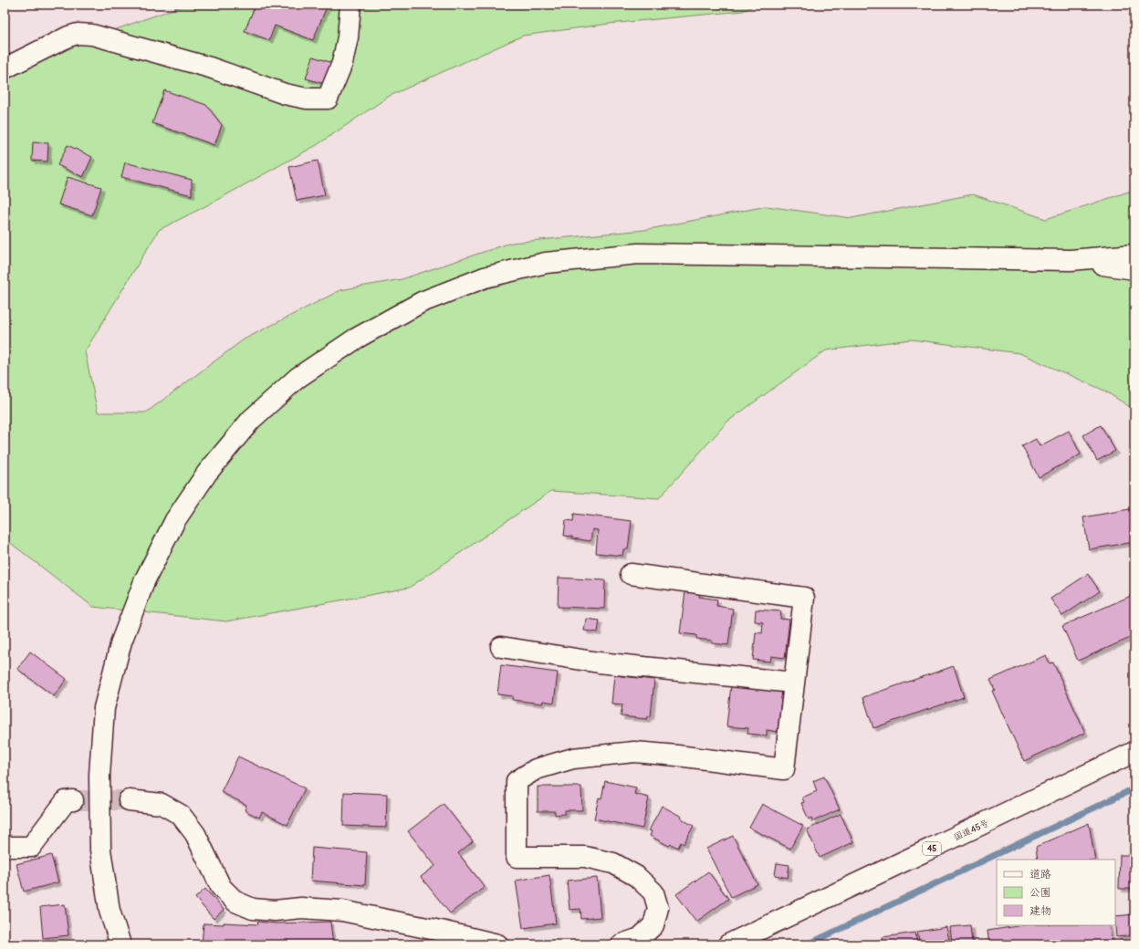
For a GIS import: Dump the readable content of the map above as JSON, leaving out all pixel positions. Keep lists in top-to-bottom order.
{
  "streets": {
    "main road": ["国道45号", "45"]
  },
  "legend": ["道路", "公園", "建物"]
}
